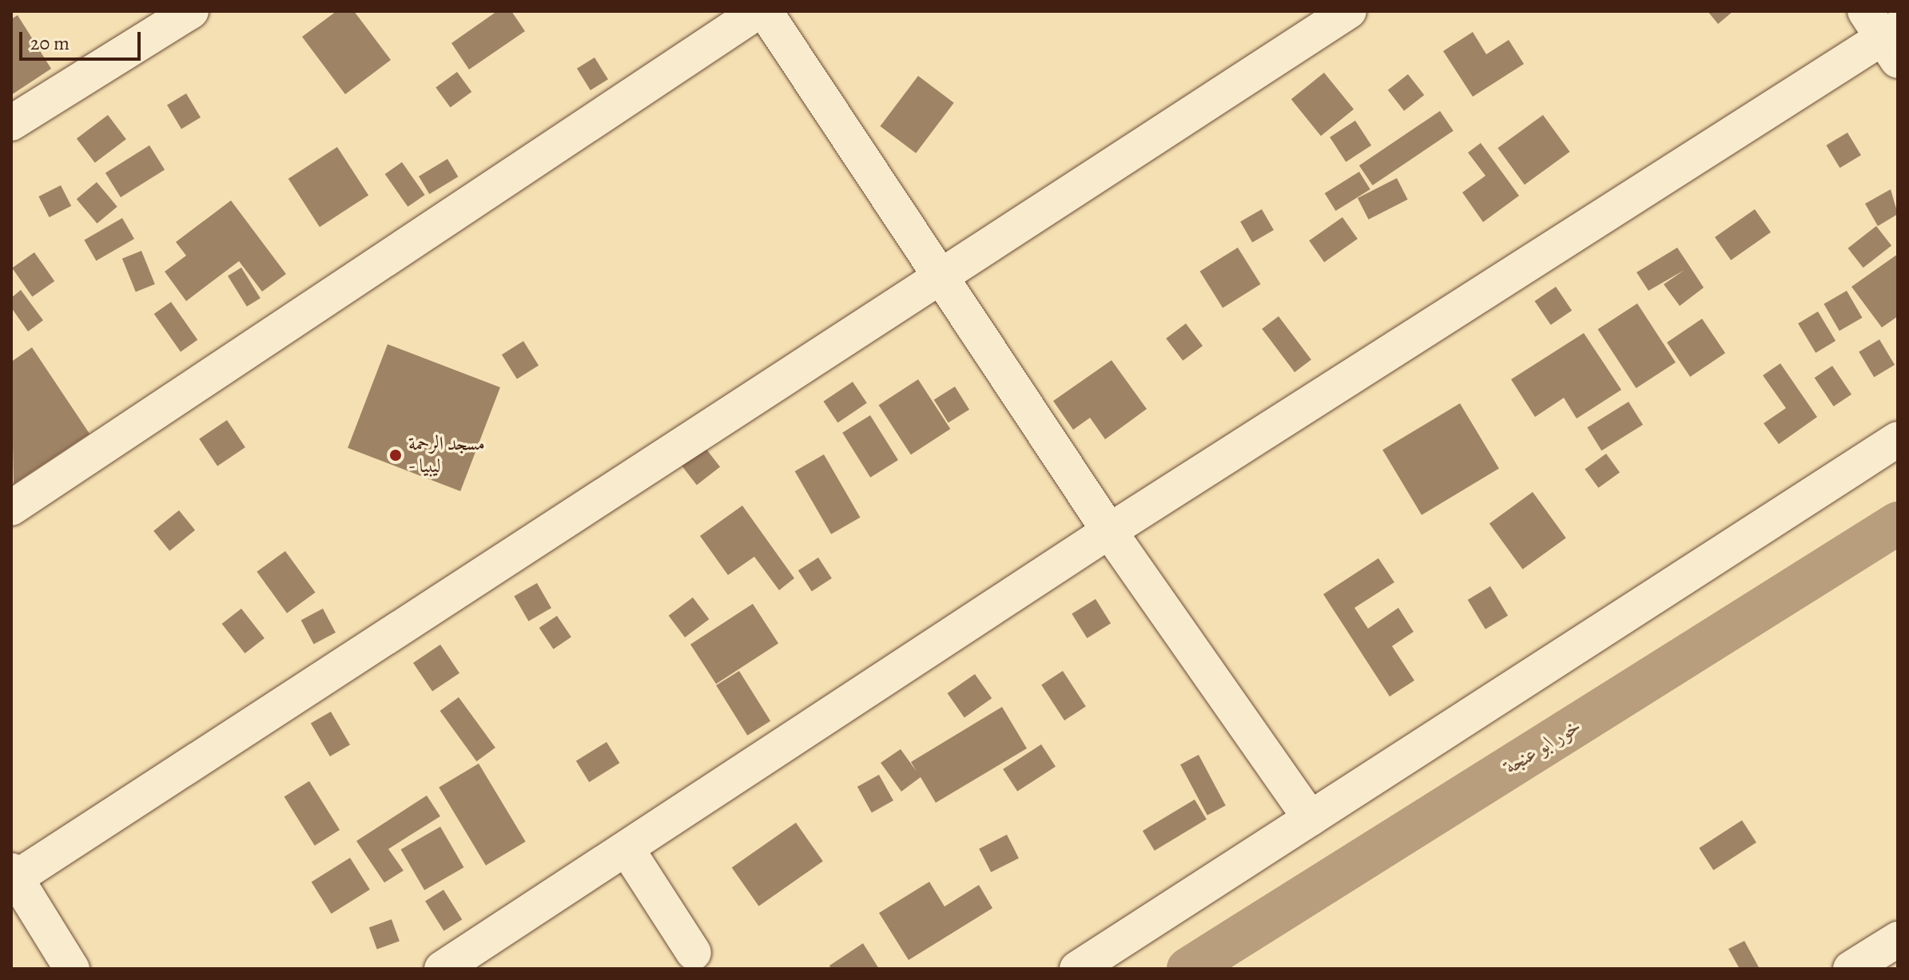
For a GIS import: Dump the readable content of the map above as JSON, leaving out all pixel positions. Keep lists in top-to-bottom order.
{
  "water": ["خور ابو عنجة"],
  "places": ["مسجد الرحمة - ليبيا"],
  "scale_bar": "20 m"
}
